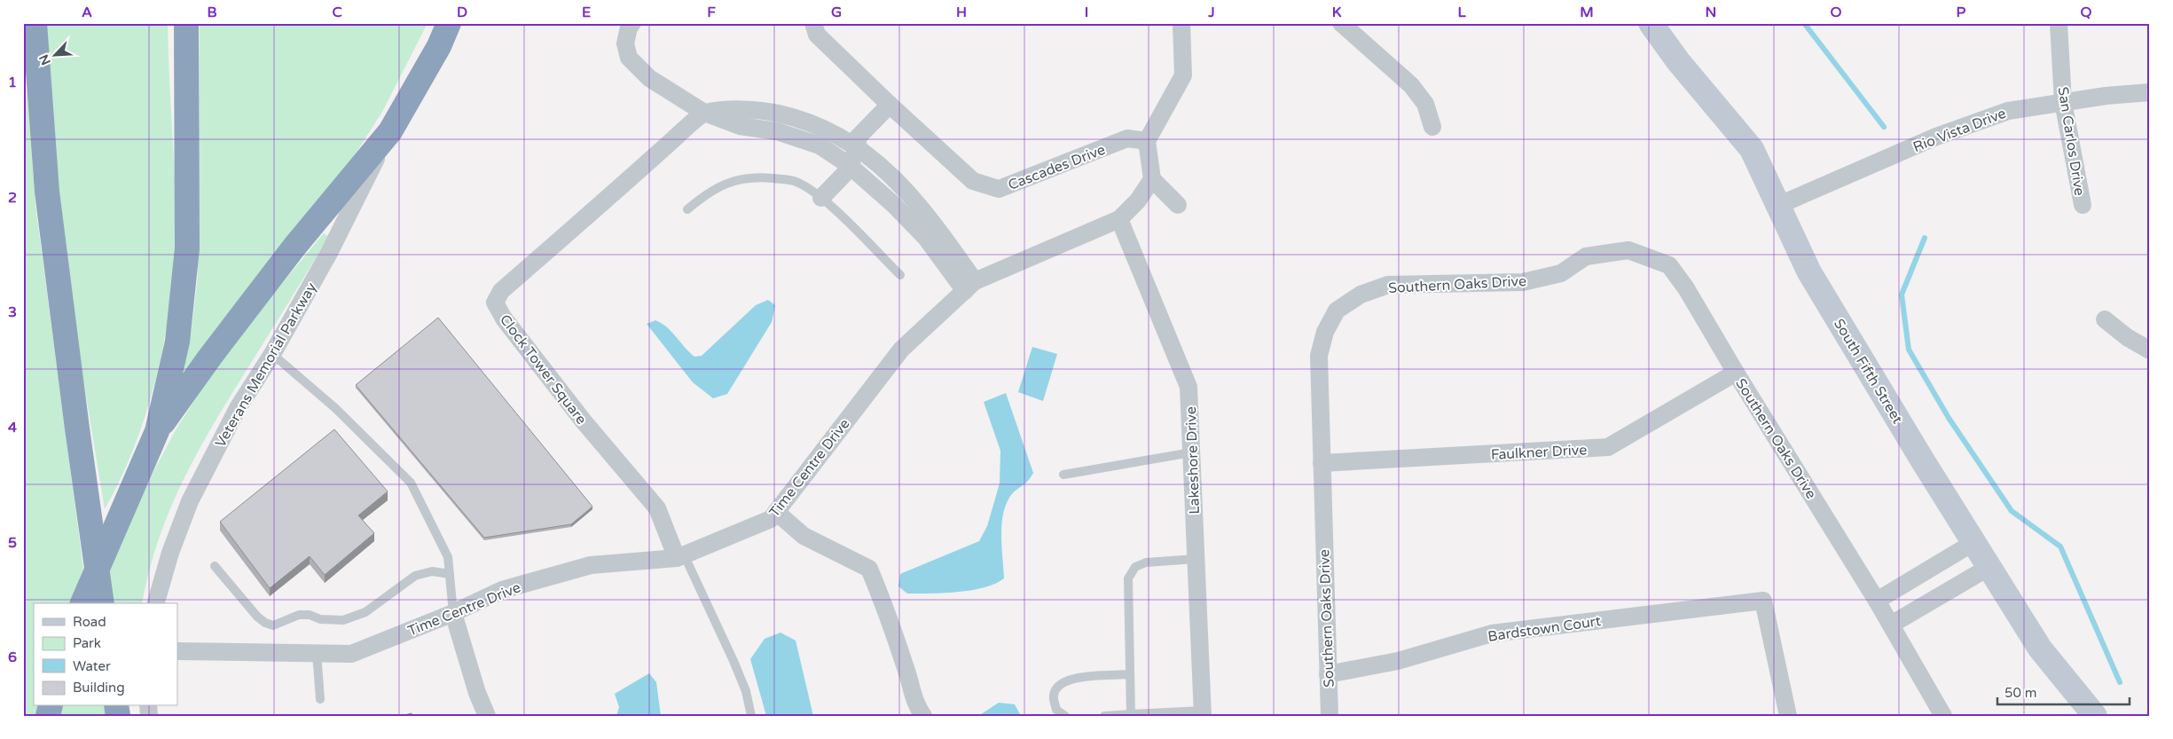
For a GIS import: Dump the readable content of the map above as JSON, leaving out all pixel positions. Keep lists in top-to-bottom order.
{
  "streets": {
    "street": [
      "Rio Vista Drive",
      "San Carlos Drive",
      "Cascades Drive",
      "Southern Oaks Drive",
      "Veterans Memorial Parkway",
      "Clock Tower Square",
      "South Fifth Street",
      "Faulkner Drive",
      "Lakeshore Drive",
      "Time Centre Drive",
      "Bardstown Court"
    ]
  },
  "crossings": [
    ["Rio Vista Drive", "San Carlos Drive"],
    ["Rio Vista Drive", "South Fifth Street"],
    ["Southern Oaks Drive", "Faulkner Drive"],
    ["Southern Oaks Drive", "Bardstown Court"],
    ["Clock Tower Square", "Time Centre Drive"],
    ["Lakeshore Drive", "Time Centre Drive"]
  ],
  "legend": [
    "Road",
    "Park",
    "Water",
    "Building"
  ],
  "scale_bar": "50 m",
  "north": "bottom left",
  "grid": {
    "columns": [
      "A",
      "B",
      "C",
      "D",
      "E",
      "F",
      "G",
      "H",
      "I",
      "J",
      "K",
      "L",
      "M",
      "N",
      "O",
      "P",
      "Q"
    ],
    "rows": [
      "1",
      "2",
      "3",
      "4",
      "5",
      "6"
    ]
  }
}
